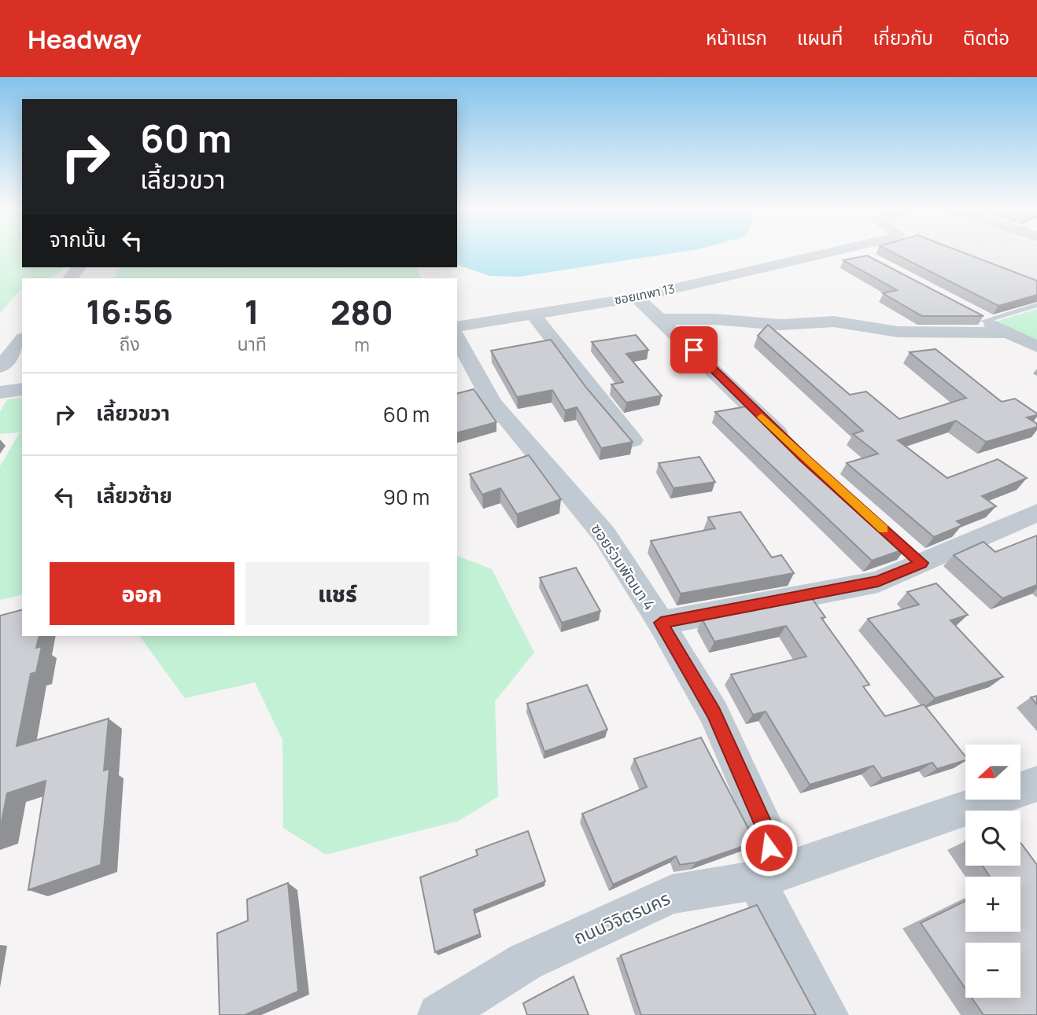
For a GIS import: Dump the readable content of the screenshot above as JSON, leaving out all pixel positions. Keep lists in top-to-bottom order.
{
  "streets": {
    "street": ["ซอยเทพา 13", "ซอยร่วมพัฒนา 4", "ถนนวิจิตรนคร"]
  },
  "crossings": [
    ["ซอยร่วมพัฒนา 4", "ถนนวิจิตรนคร"]
  ],
  "north": "left",
  "page": {
    "header": "Headway",
    "nav": [
      "หน้าแรก",
      "แผนที่",
      "เกี่ยวกับ",
      "ติดต่อ"
    ],
    "turn": ["60 m", "เลี้ยวขวา"],
    "then": "จากนั้น",
    "eta": [
      "16:56",
      "ถึง",
      "1",
      "นาที",
      "280",
      "m"
    ],
    "list": [
      {
        "name": "เลี้ยวขวา",
        "value": "60 m"
      },
      {
        "name": "เลี้ยวซ้าย",
        "value": "90 m"
      }
    ],
    "buttons": ["ออก", "แชร์"],
    "map_buttons": ["+", "−"]
  }
}
